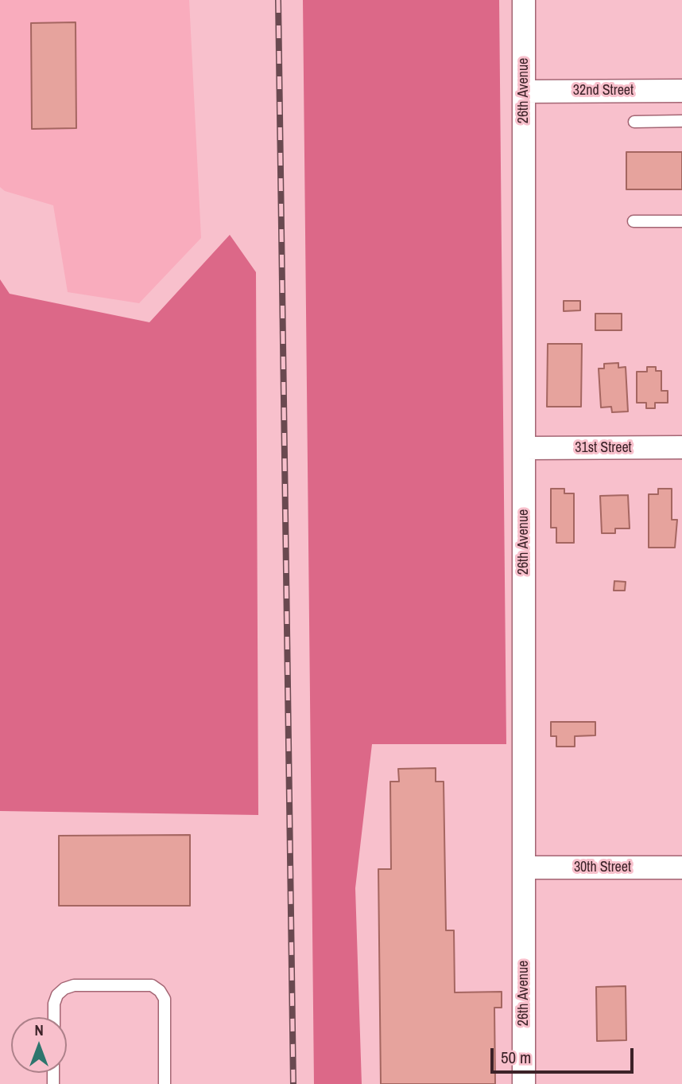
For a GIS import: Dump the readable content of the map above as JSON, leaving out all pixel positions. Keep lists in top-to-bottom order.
{
  "streets": {
    "street": [
      "26th Avenue",
      "32nd Street",
      "31st Street",
      "30th Street"
    ]
  },
  "crossings": [
    ["26th Avenue", "32nd Street"],
    ["26th Avenue", "31st Street"],
    ["26th Avenue", "30th Street"]
  ],
  "scale_bar": "50 m",
  "north": "top"
}
